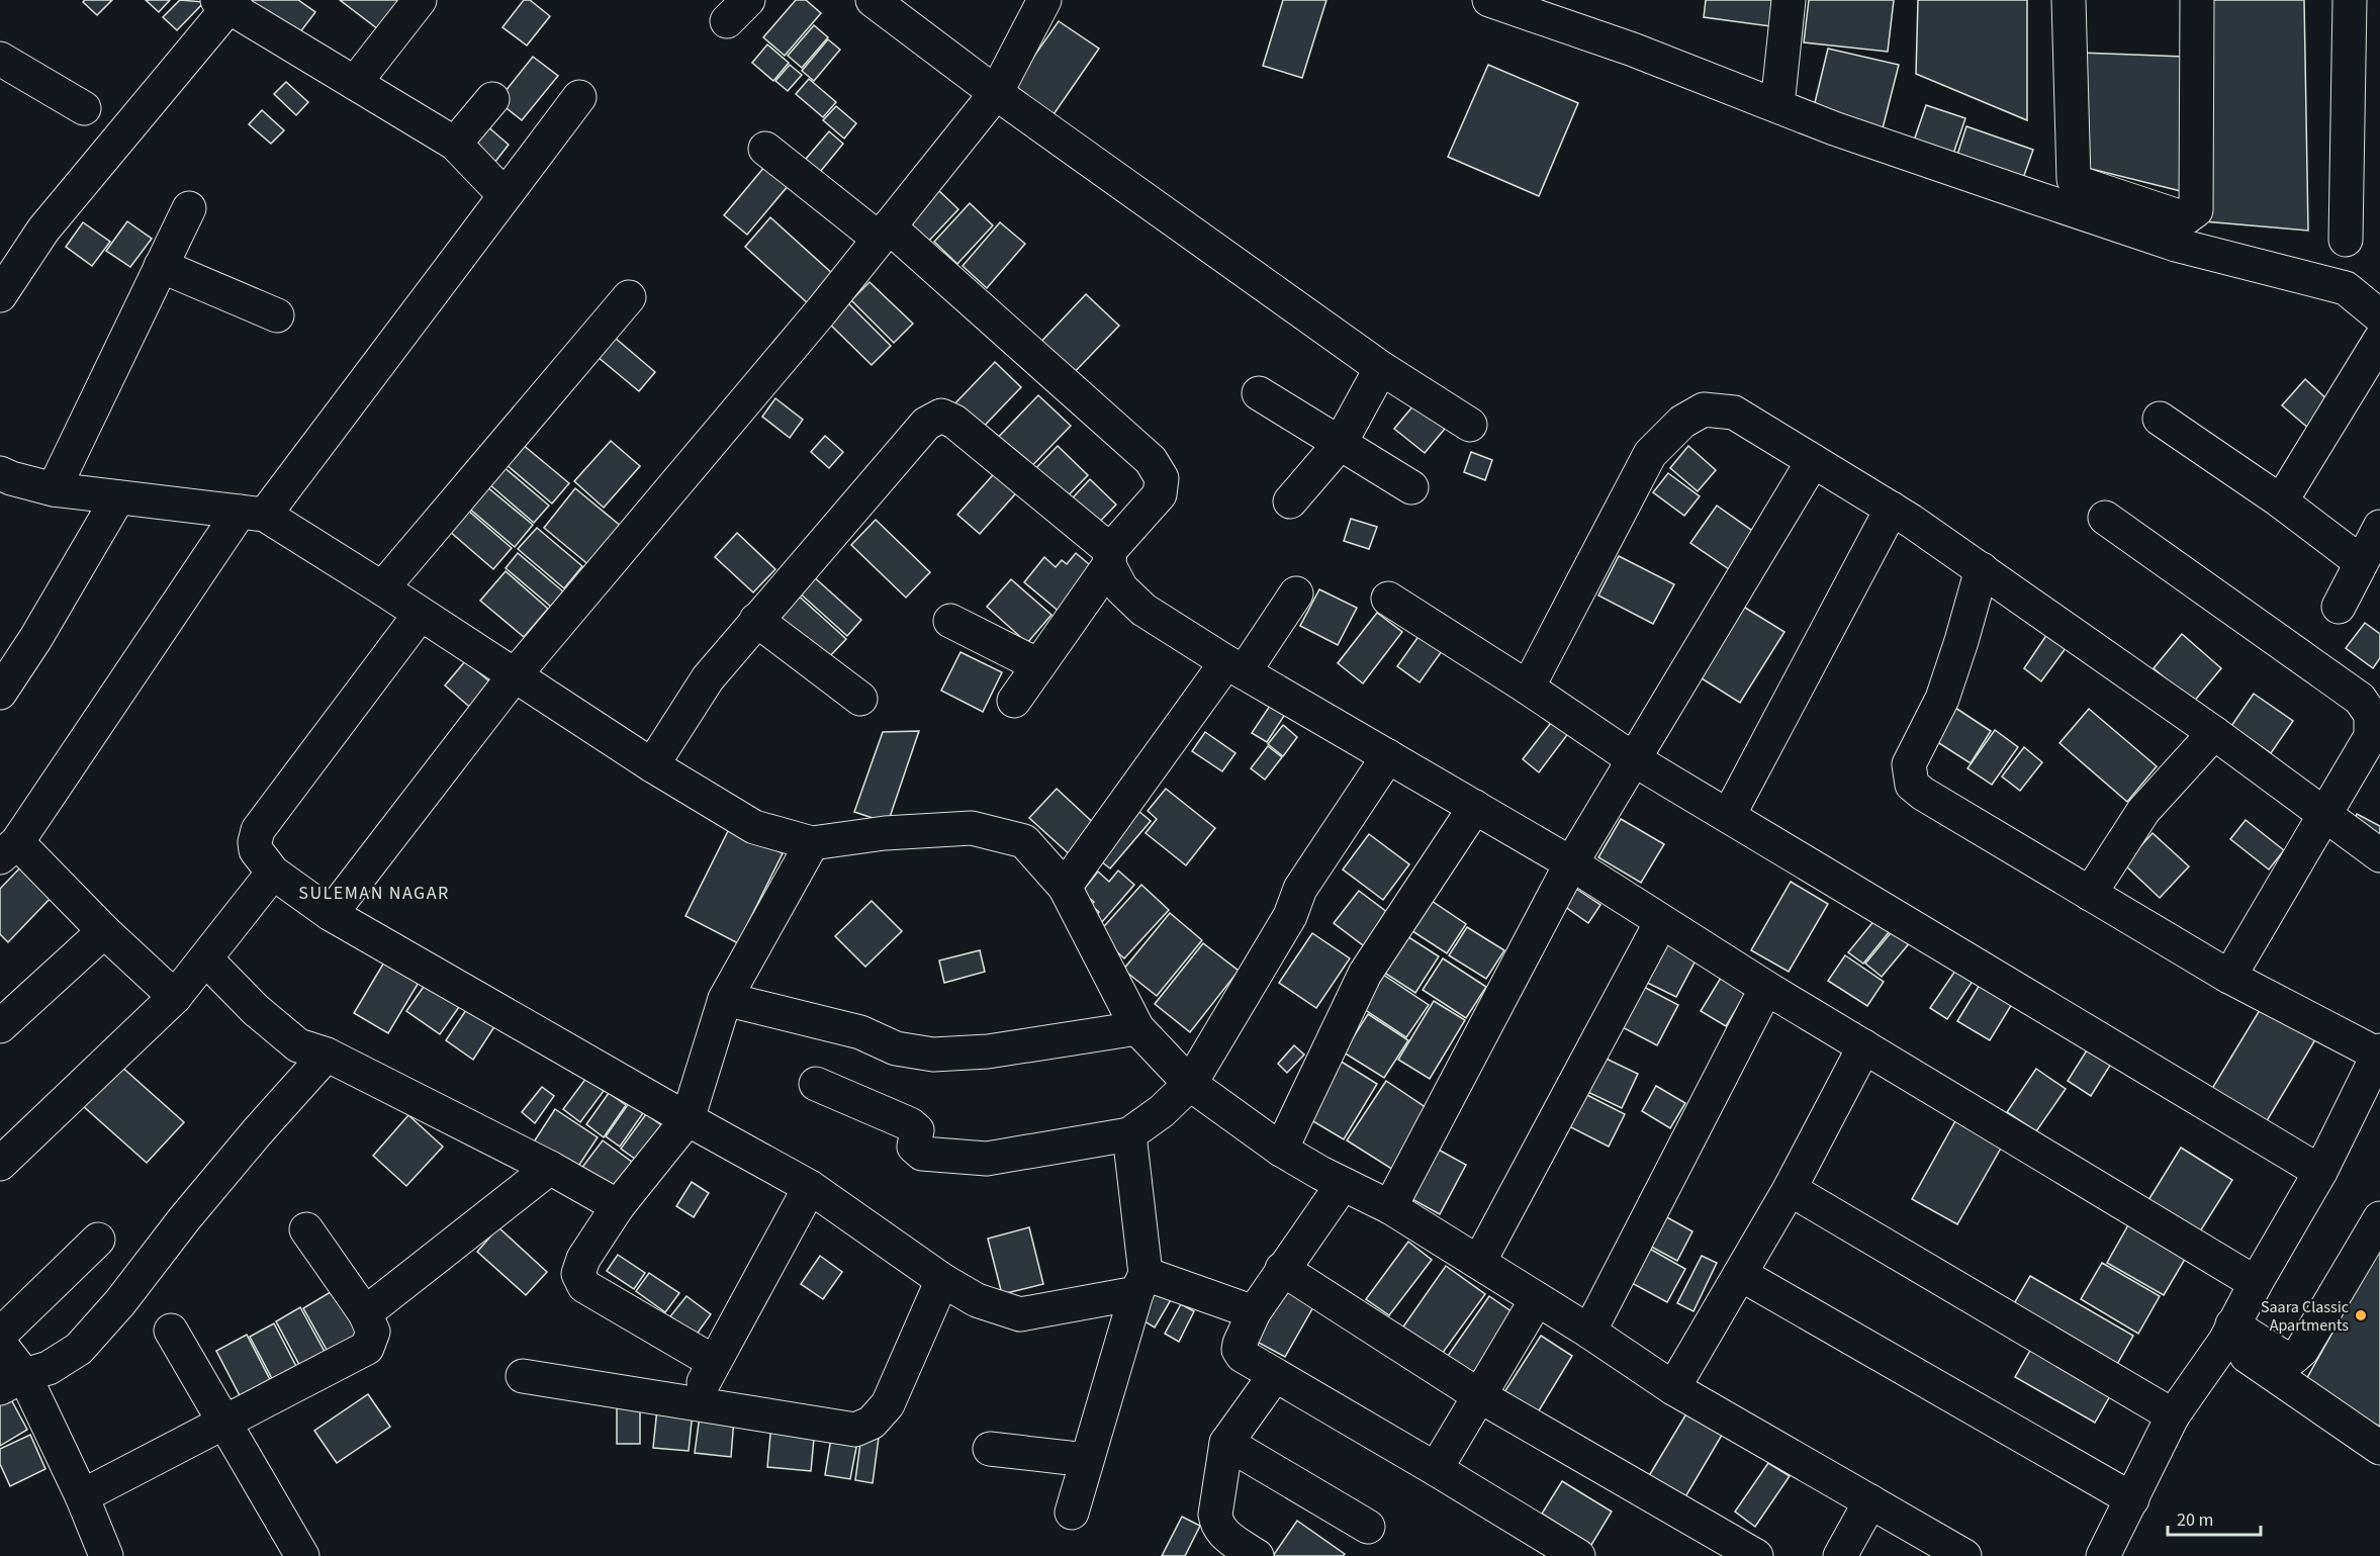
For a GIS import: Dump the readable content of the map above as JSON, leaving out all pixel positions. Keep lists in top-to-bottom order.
{
  "districts": ["SULEMAN NAGAR"],
  "places": ["Saara Classic Apartments"],
  "scale_bar": "20 m"
}
